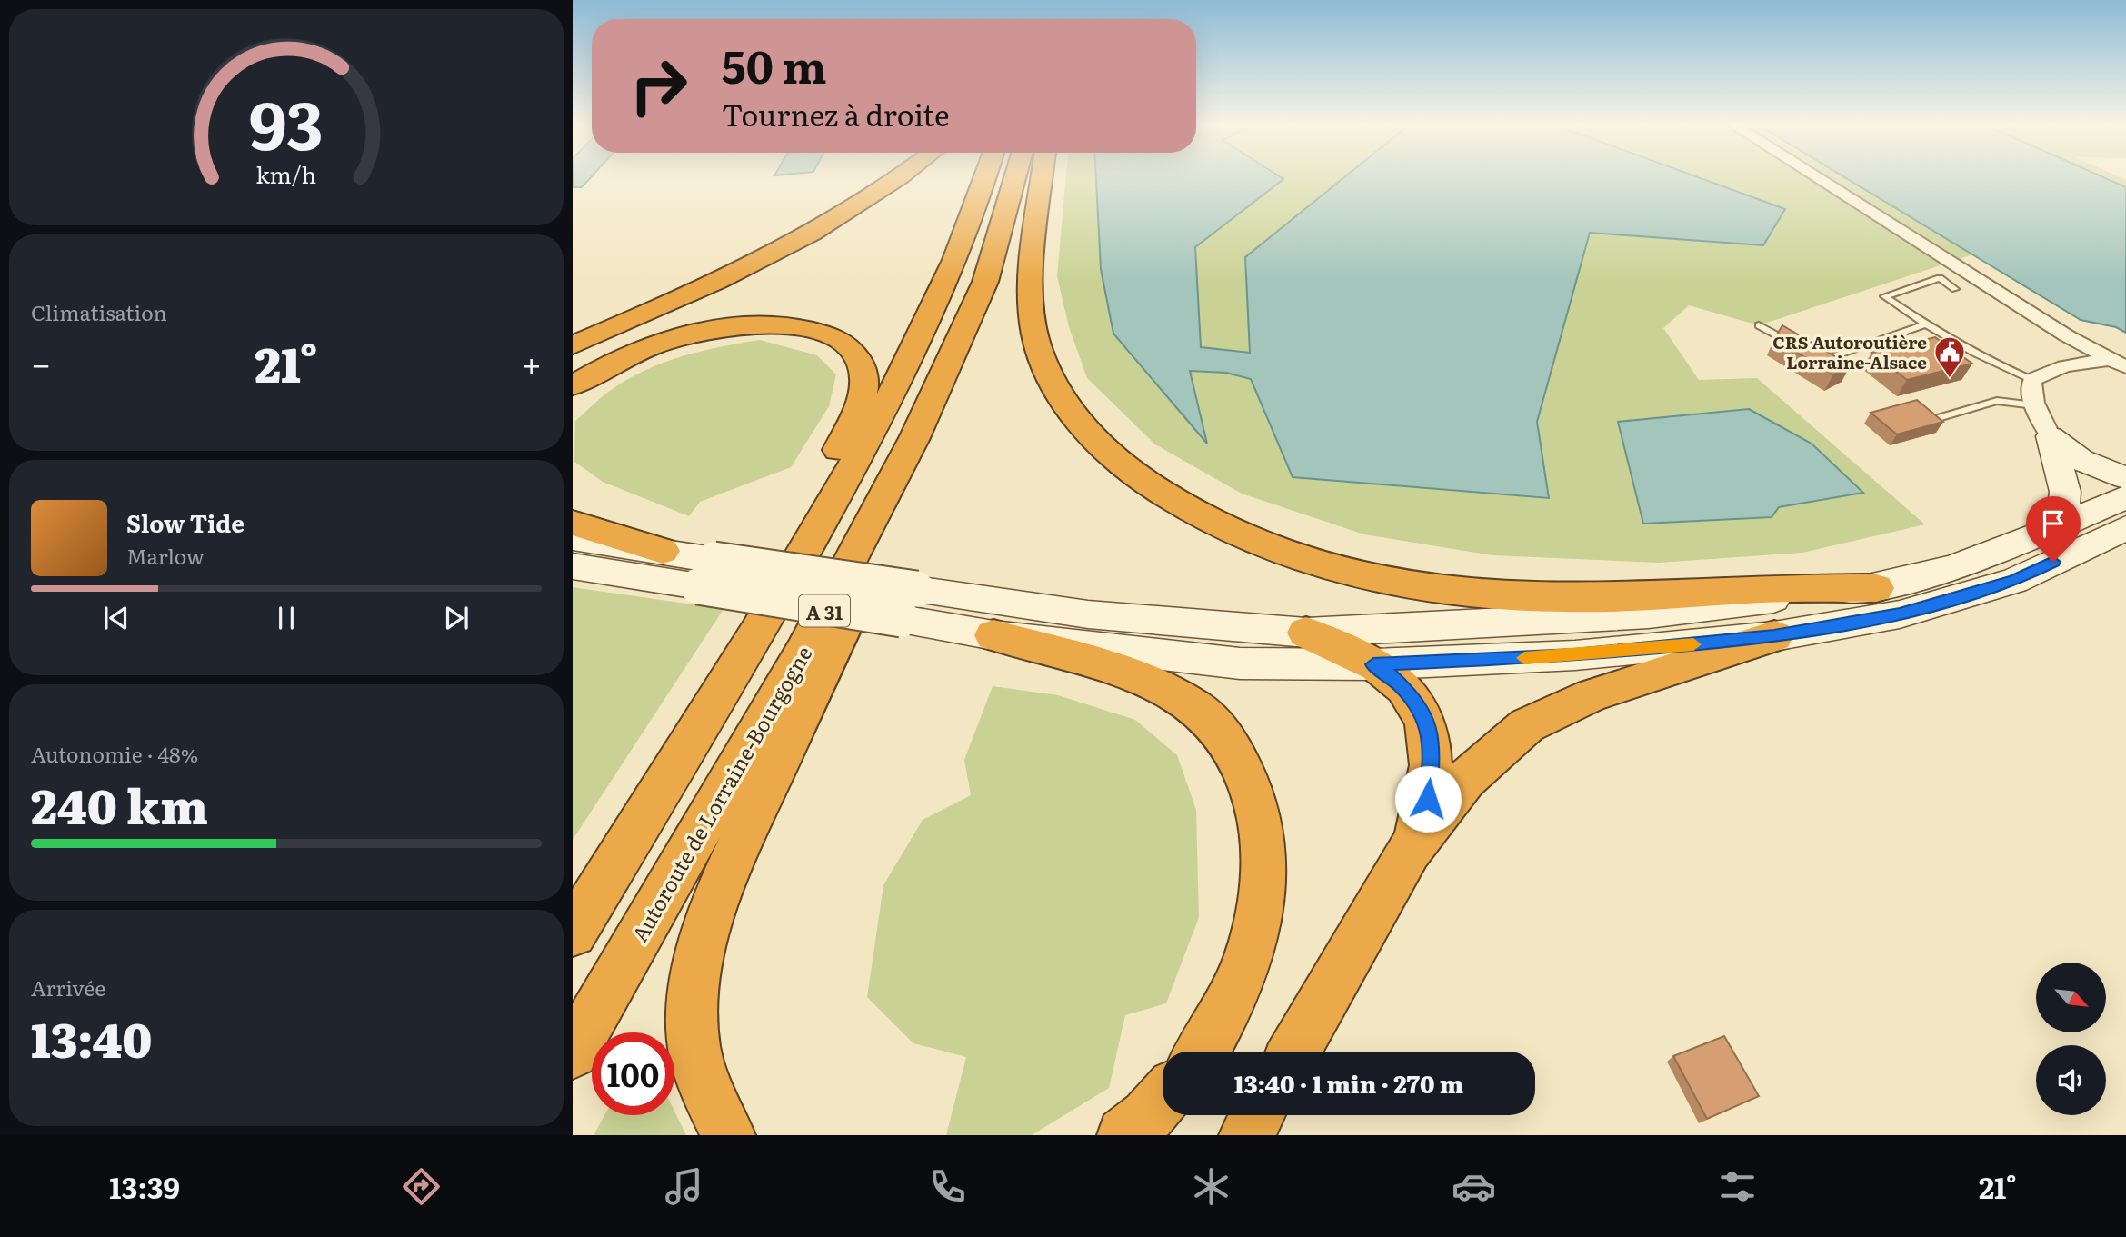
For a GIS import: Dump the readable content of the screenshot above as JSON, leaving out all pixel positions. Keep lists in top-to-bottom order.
{
  "streets": {
    "highway": ["A 31", "Autoroute de Lorraine-Bourgogne"]
  },
  "places": {
    "public building": ["CRS Autoroutière Lorraine-Alsace"]
  },
  "north": "bottom right",
  "page": {
    "turn": ["50 m", "Tournez à droite"],
    "tile": [
      "Climatisation",
      ["Autonomie · 48%", "240 km"],
      ["Arrivée", "13:40"]
    ],
    "heat": ["−", "21°", "+"],
    "song": ["Slow Tide", "Marlow"],
    "limit": "100",
    "trip": "13:40 · 1 min · 270 m",
    "tabs": ["13:39", "21°"],
    "gauge": ["93", "km/h"]
  }
}
